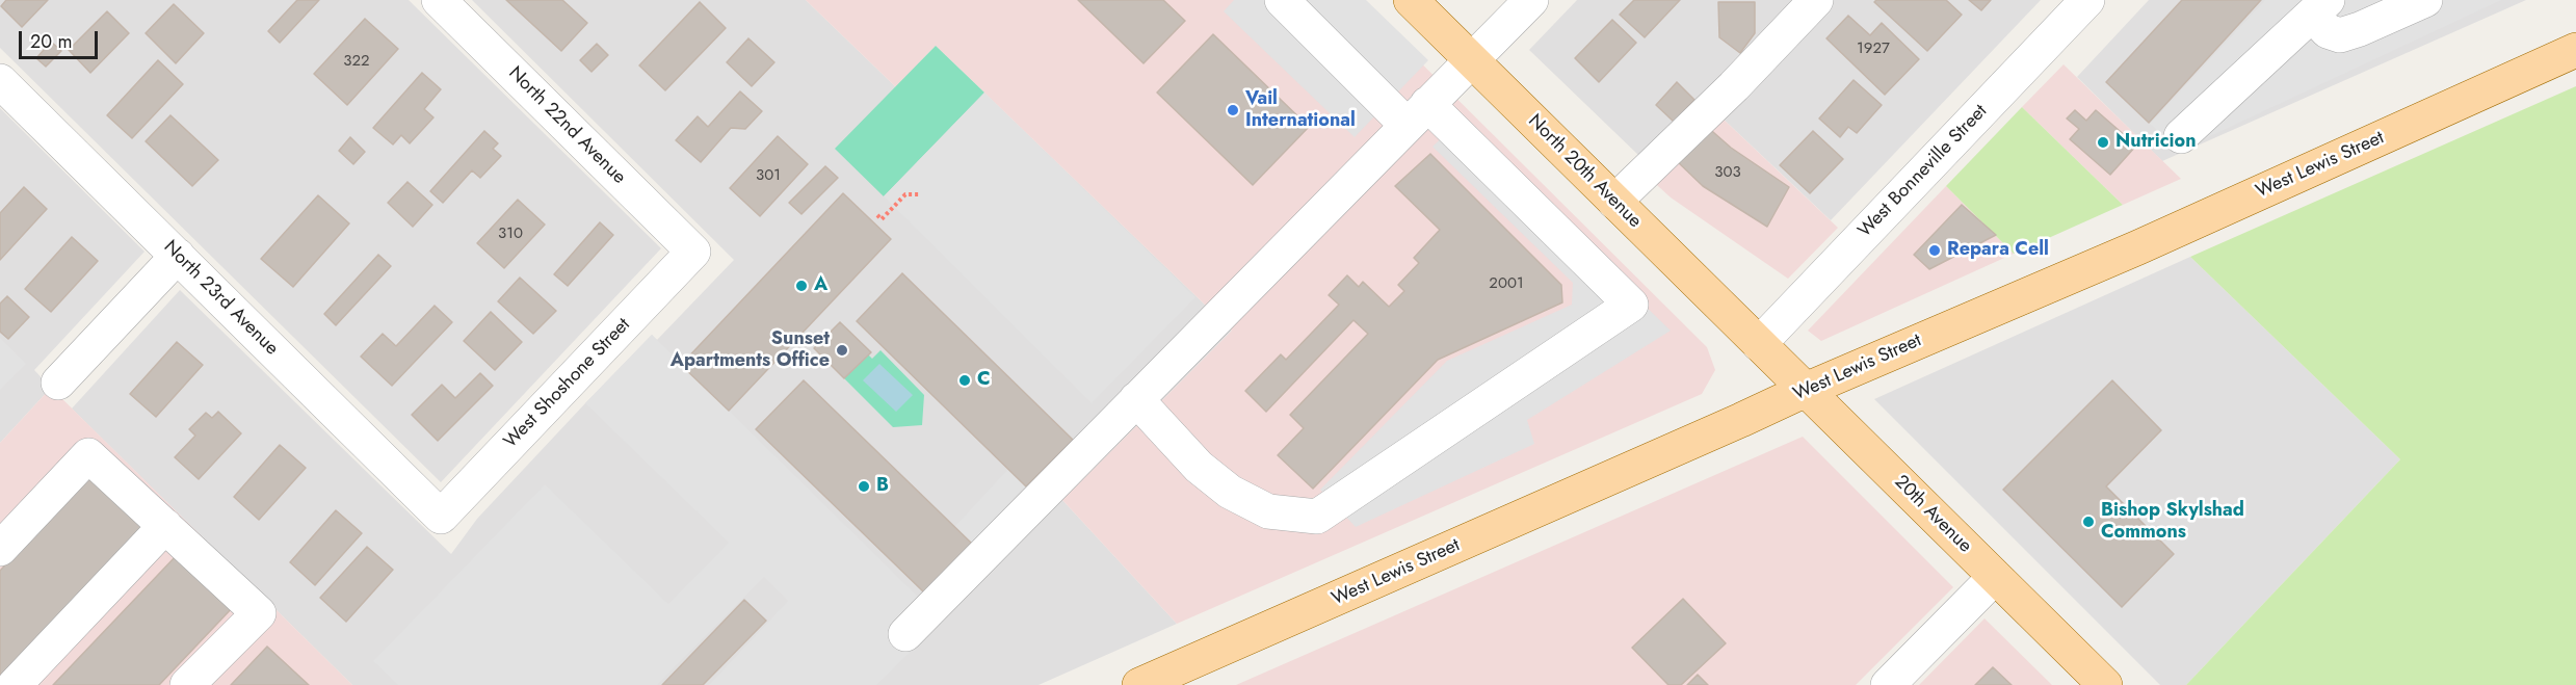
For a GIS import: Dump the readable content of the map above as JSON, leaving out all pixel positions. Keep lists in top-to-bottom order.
{
  "streets": {
    "main road": ["West Lewis Street", "North 20th Avenue", "20th Avenue"],
    "street": [
      "North 22nd Avenue",
      "West Bonneville Street",
      "North 23rd Avenue",
      "West Shoshone Street"
    ]
  },
  "crossings": [
    ["North 22nd Avenue", "West Shoshone Street"],
    ["West Lewis Street", "20th Avenue"],
    ["North 20th Avenue", "West Bonneville Street"],
    ["North 20th Avenue", "20th Avenue"],
    ["West Bonneville Street", "20th Avenue"],
    ["North 23rd Avenue", "West Shoshone Street"]
  ],
  "places": [
    "Vail International",
    "Nutricion",
    "Repara Cell",
    "A",
    "Sunset Apartments Office",
    "C",
    "B",
    "Bishop Skylshad Commons"
  ],
  "house_numbers": [
    "1927",
    "322",
    "303",
    "301",
    "310",
    "2001"
  ],
  "scale_bar": "20 m"
}
